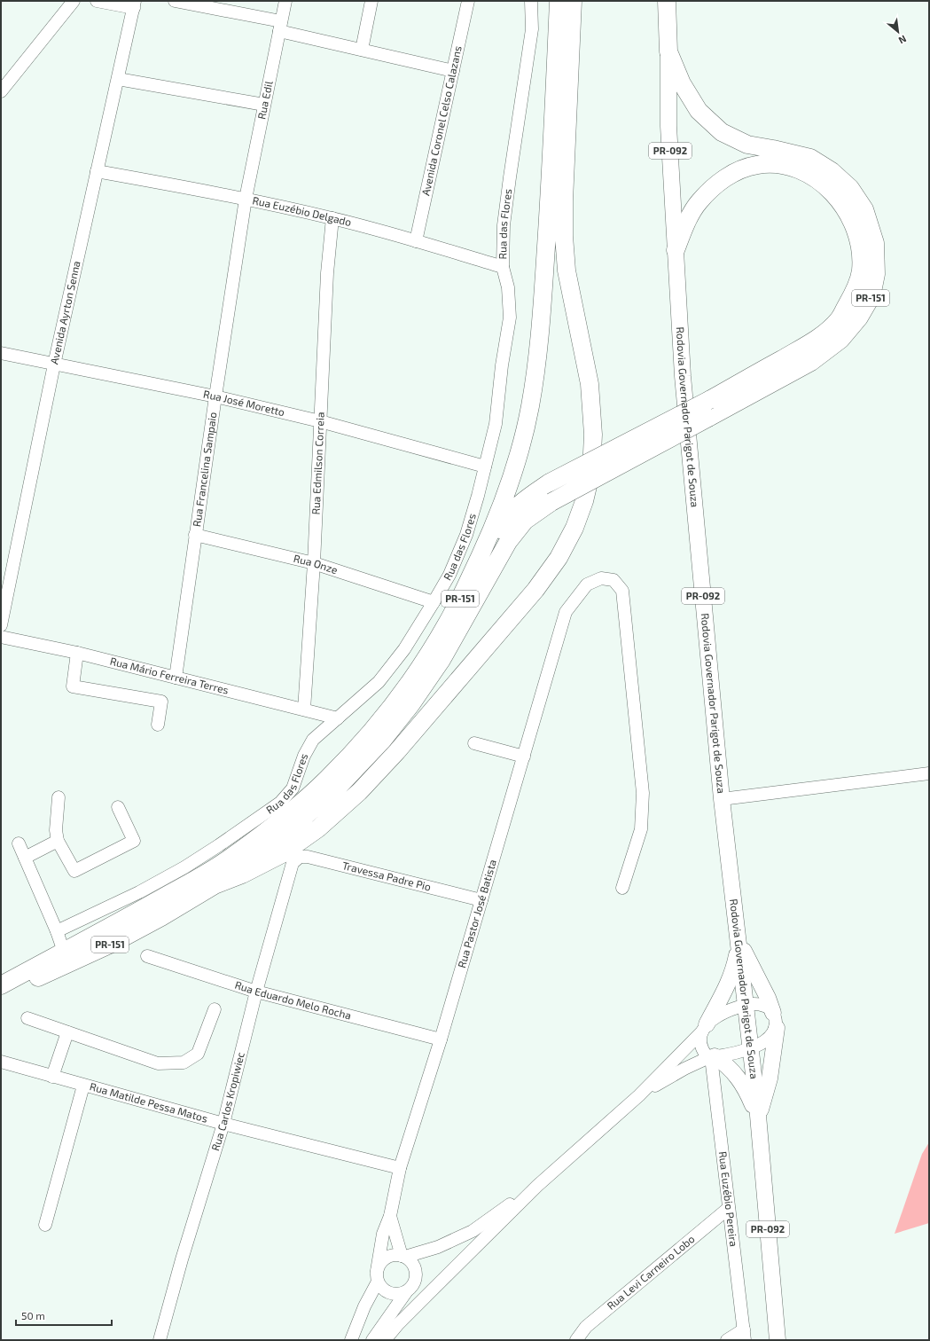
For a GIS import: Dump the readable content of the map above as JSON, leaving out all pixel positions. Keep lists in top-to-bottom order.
{
  "streets": {
    "highway": ["PR-092", "PR-151", "Rodovia Governador Parigot de Souza"],
    "street": [
      "Rua Edil",
      "Avenida Coronel Celso Calazans",
      "Rua Euzébio Delgado",
      "Rua das Flores",
      "Avenida Ayrton Senna",
      "Rua José Moretto",
      "Rua Edmilson Correia",
      "Rua Francelina Sampaio",
      "Rua Onze",
      "Rua Mário Ferreira Terres",
      "Travessa Padre Pio",
      "Rua Pastor José Batista",
      "Rua Eduardo Melo Rocha",
      "Rua Carlos Kropiwiec",
      "Rua Matilde Pessa Matos",
      "Rua Euzébio Pereira",
      "Rua Levi Carneiro Lobo"
    ]
  },
  "crossings": [
    ["Rua Edil", "Rua Euzébio Delgado"],
    ["Rua Edil", "Rua Francelina Sampaio"],
    ["Avenida Coronel Celso Calazans", "Rua Euzébio Delgado"],
    ["Rua Euzébio Delgado", "Rua das Flores"],
    ["Rua Euzébio Delgado", "Avenida Ayrton Senna"],
    ["Rua Euzébio Delgado", "Rua Edmilson Correia"],
    ["Rua Euzébio Delgado", "Rua Francelina Sampaio"],
    ["Rua das Flores", "Rua José Moretto"],
    ["Rua das Flores", "Rua Onze"],
    ["Rua das Flores", "Rua Mário Ferreira Terres"],
    ["PR-151", "Rodovia Governador Parigot de Souza"],
    ["Avenida Ayrton Senna", "Rua José Moretto"],
    ["Rua José Moretto", "Rua Edmilson Correia"],
    ["Rua José Moretto", "Rua Francelina Sampaio"],
    ["Rua Edmilson Correia", "Rua Onze"],
    ["Rua Edmilson Correia", "Rua Mário Ferreira Terres"],
    ["Rua Francelina Sampaio", "Rua Onze"],
    ["Rua Francelina Sampaio", "Rua Mário Ferreira Terres"],
    ["Travessa Padre Pio", "Rua Pastor José Batista"],
    ["Travessa Padre Pio", "Rua Carlos Kropiwiec"],
    ["Rua Pastor José Batista", "Rua Eduardo Melo Rocha"],
    ["Rua Pastor José Batista", "Rua Matilde Pessa Matos"],
    ["Rua Eduardo Melo Rocha", "Rua Carlos Kropiwiec"],
    ["Rua Carlos Kropiwiec", "Rua Matilde Pessa Matos"],
    ["Rua Euzébio Pereira", "Rua Levi Carneiro Lobo"]
  ],
  "scale_bar": "50 m",
  "north": "bottom right"
}
